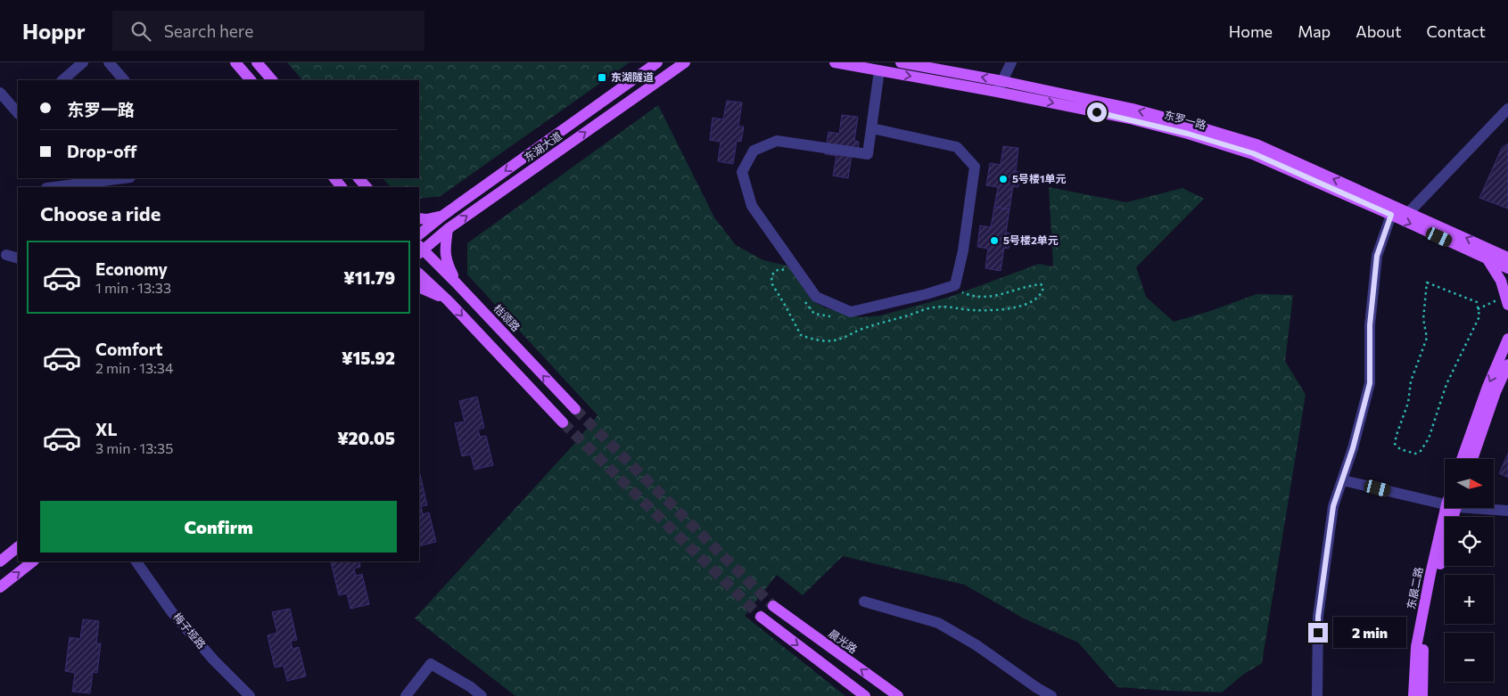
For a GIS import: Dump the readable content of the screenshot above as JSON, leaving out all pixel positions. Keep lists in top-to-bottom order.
{
  "streets": {
    "main road": [
      "东罗一路",
      "东湖大道",
      "桔颂路",
      "东晨二路",
      "晨光路"
    ],
    "street": ["梅子垭路"]
  },
  "crossings": [
    ["东湖大道", "桔颂路"]
  ],
  "places": {
    "transit": ["东湖隧道"],
    "other": ["5号楼1单元", "5号楼2单元"]
  },
  "north": "right",
  "page": {
    "header": "Hoppr",
    "search": "Search here",
    "nav": [
      "Home",
      "Map",
      "About",
      "Contact"
    ],
    "banner": ["东罗一路", "Drop-off"],
    "heading": "Choose a ride",
    "list": [
      {
        "name": "Economy",
        "note": "1 min · 13:33",
        "value": "¥11.79"
      },
      {
        "name": "Comfort",
        "note": "2 min · 13:34",
        "value": "¥15.92"
      },
      {
        "name": "XL",
        "note": "3 min · 13:35",
        "value": "¥20.05"
      }
    ],
    "map_buttons": ["+", "−"],
    "buttons": "Confirm",
    "bubble": "2 min"
  }
}
